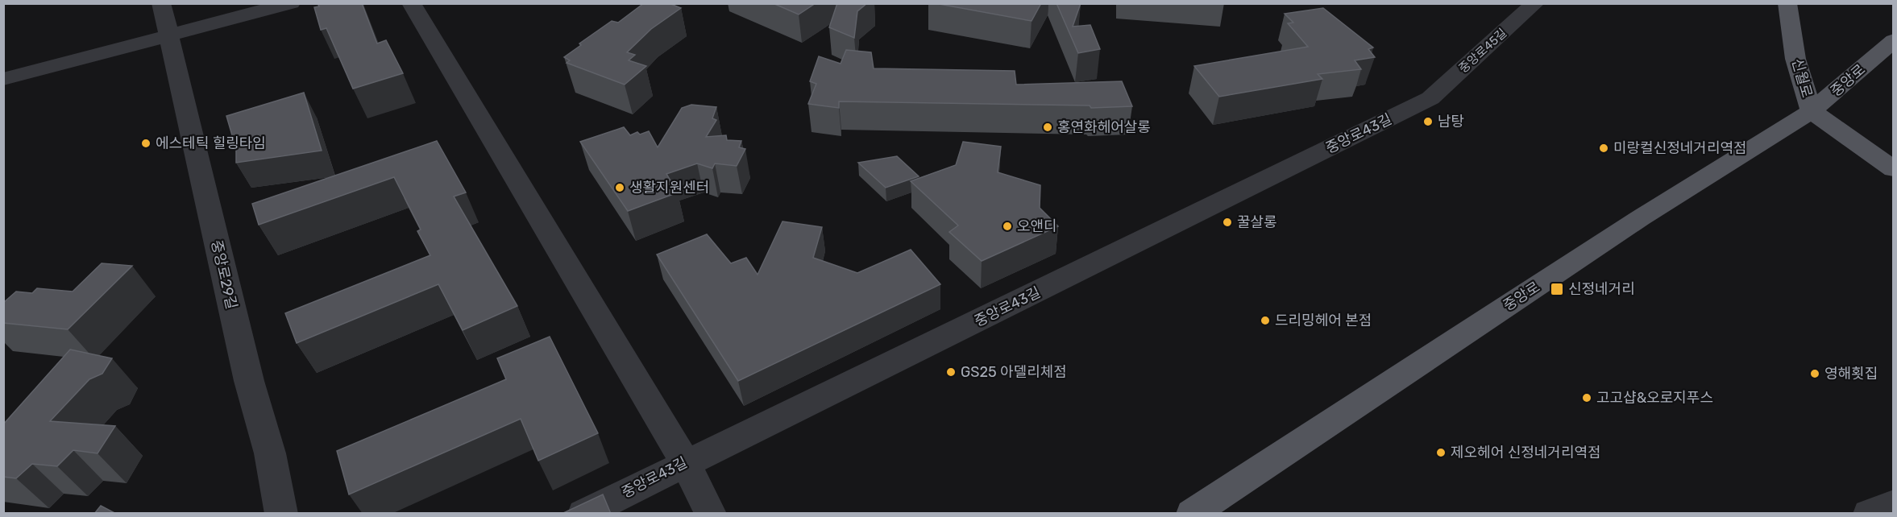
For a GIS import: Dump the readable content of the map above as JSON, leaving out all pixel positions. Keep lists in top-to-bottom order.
{
  "streets": {
    "main road": ["신월로", "중앙로"],
    "street": ["중앙로45길", "중앙로43길", "중앙로29길"]
  },
  "crossings": [
    ["중앙로45길", "중앙로43길"],
    ["신월로", "중앙로"]
  ],
  "places": {
    "other": [
      "남탕",
      "홍연화헤어살롱",
      "에스테틱 힐링타임",
      "미랑컬신정네거리역점",
      "생활지원센터",
      "꿀살롱",
      "오앤디",
      "드리밍헤어 본점",
      "GS25 아델리체점",
      "영해횟집",
      "고고샵&오로지푸스",
      "제오헤어 신정네거리역점"
    ],
    "transit": ["신정네거리"]
  }
}
